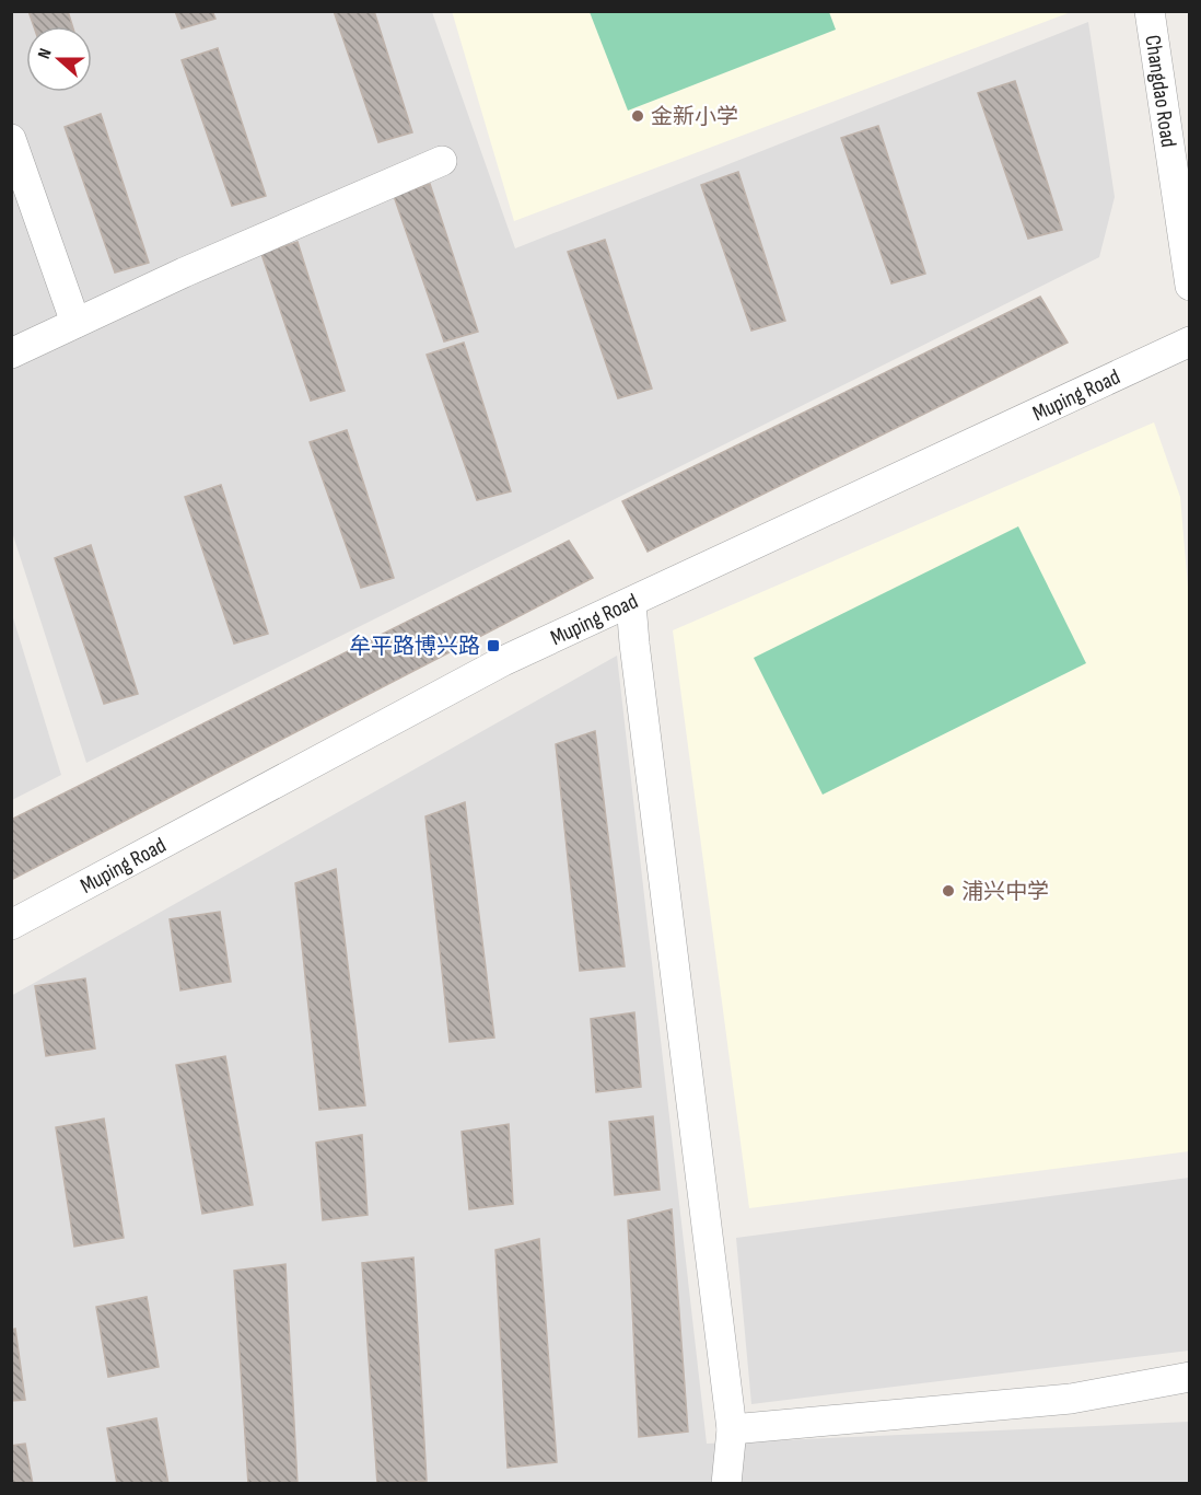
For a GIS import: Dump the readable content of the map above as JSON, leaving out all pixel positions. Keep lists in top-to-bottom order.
{
  "streets": {
    "street": ["Changdao Road", "Muping Road"]
  },
  "places": {
    "other": ["金新小学", "浦兴中学"],
    "transit": ["牟平路博兴路"]
  },
  "north": "left"
}
